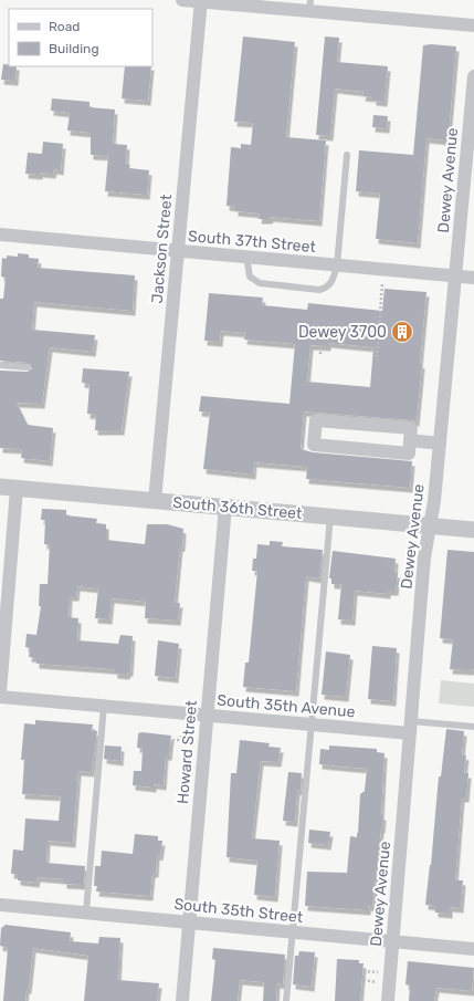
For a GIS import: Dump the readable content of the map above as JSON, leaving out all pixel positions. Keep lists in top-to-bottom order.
{
  "streets": {
    "street": [
      "Dewey Avenue",
      "South 37th Street",
      "Jackson Street",
      "South 36th Street",
      "South 35th Avenue",
      "Howard Street",
      "South 35th Street"
    ]
  },
  "crossings": [
    ["Dewey Avenue", "South 37th Street"],
    ["Dewey Avenue", "South 36th Street"],
    ["Dewey Avenue", "South 35th Avenue"],
    ["Dewey Avenue", "South 35th Street"],
    ["South 37th Street", "Jackson Street"],
    ["Jackson Street", "South 36th Street"],
    ["South 36th Street", "Howard Street"],
    ["South 35th Avenue", "Howard Street"],
    ["Howard Street", "South 35th Street"]
  ],
  "places": {
    "building": ["Dewey 3700"]
  },
  "legend": ["Road", "Building"]
}
